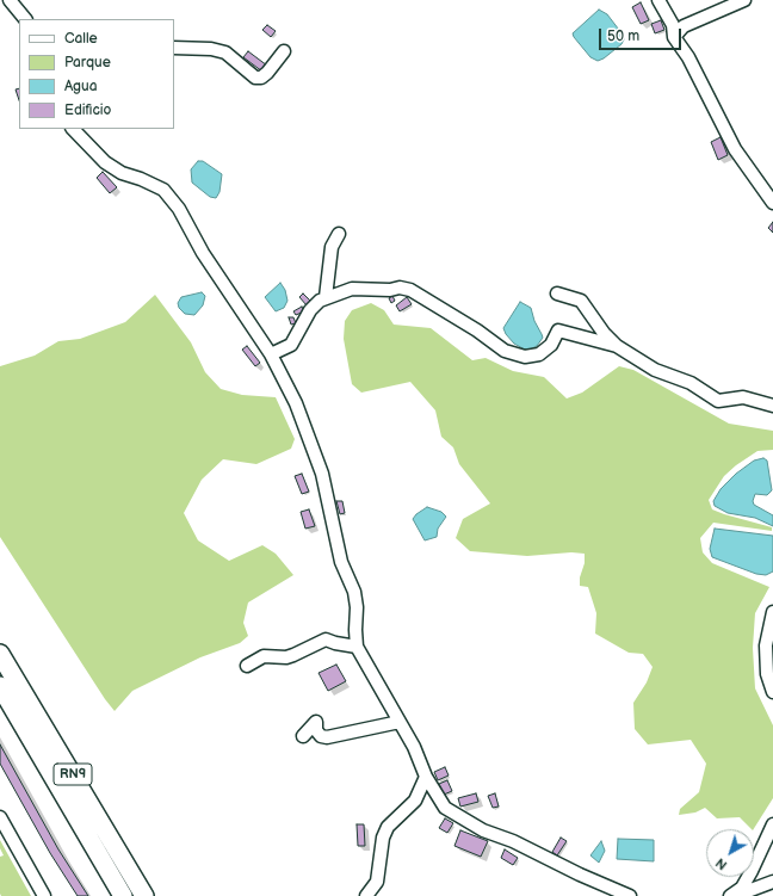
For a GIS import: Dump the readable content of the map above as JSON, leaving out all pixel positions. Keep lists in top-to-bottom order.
{
  "streets": {
    "highway": ["RN9"]
  },
  "legend": [
    "Calle",
    "Parque",
    "Agua",
    "Edificio"
  ],
  "scale_bar": "50 m",
  "north": "bottom left"
}
